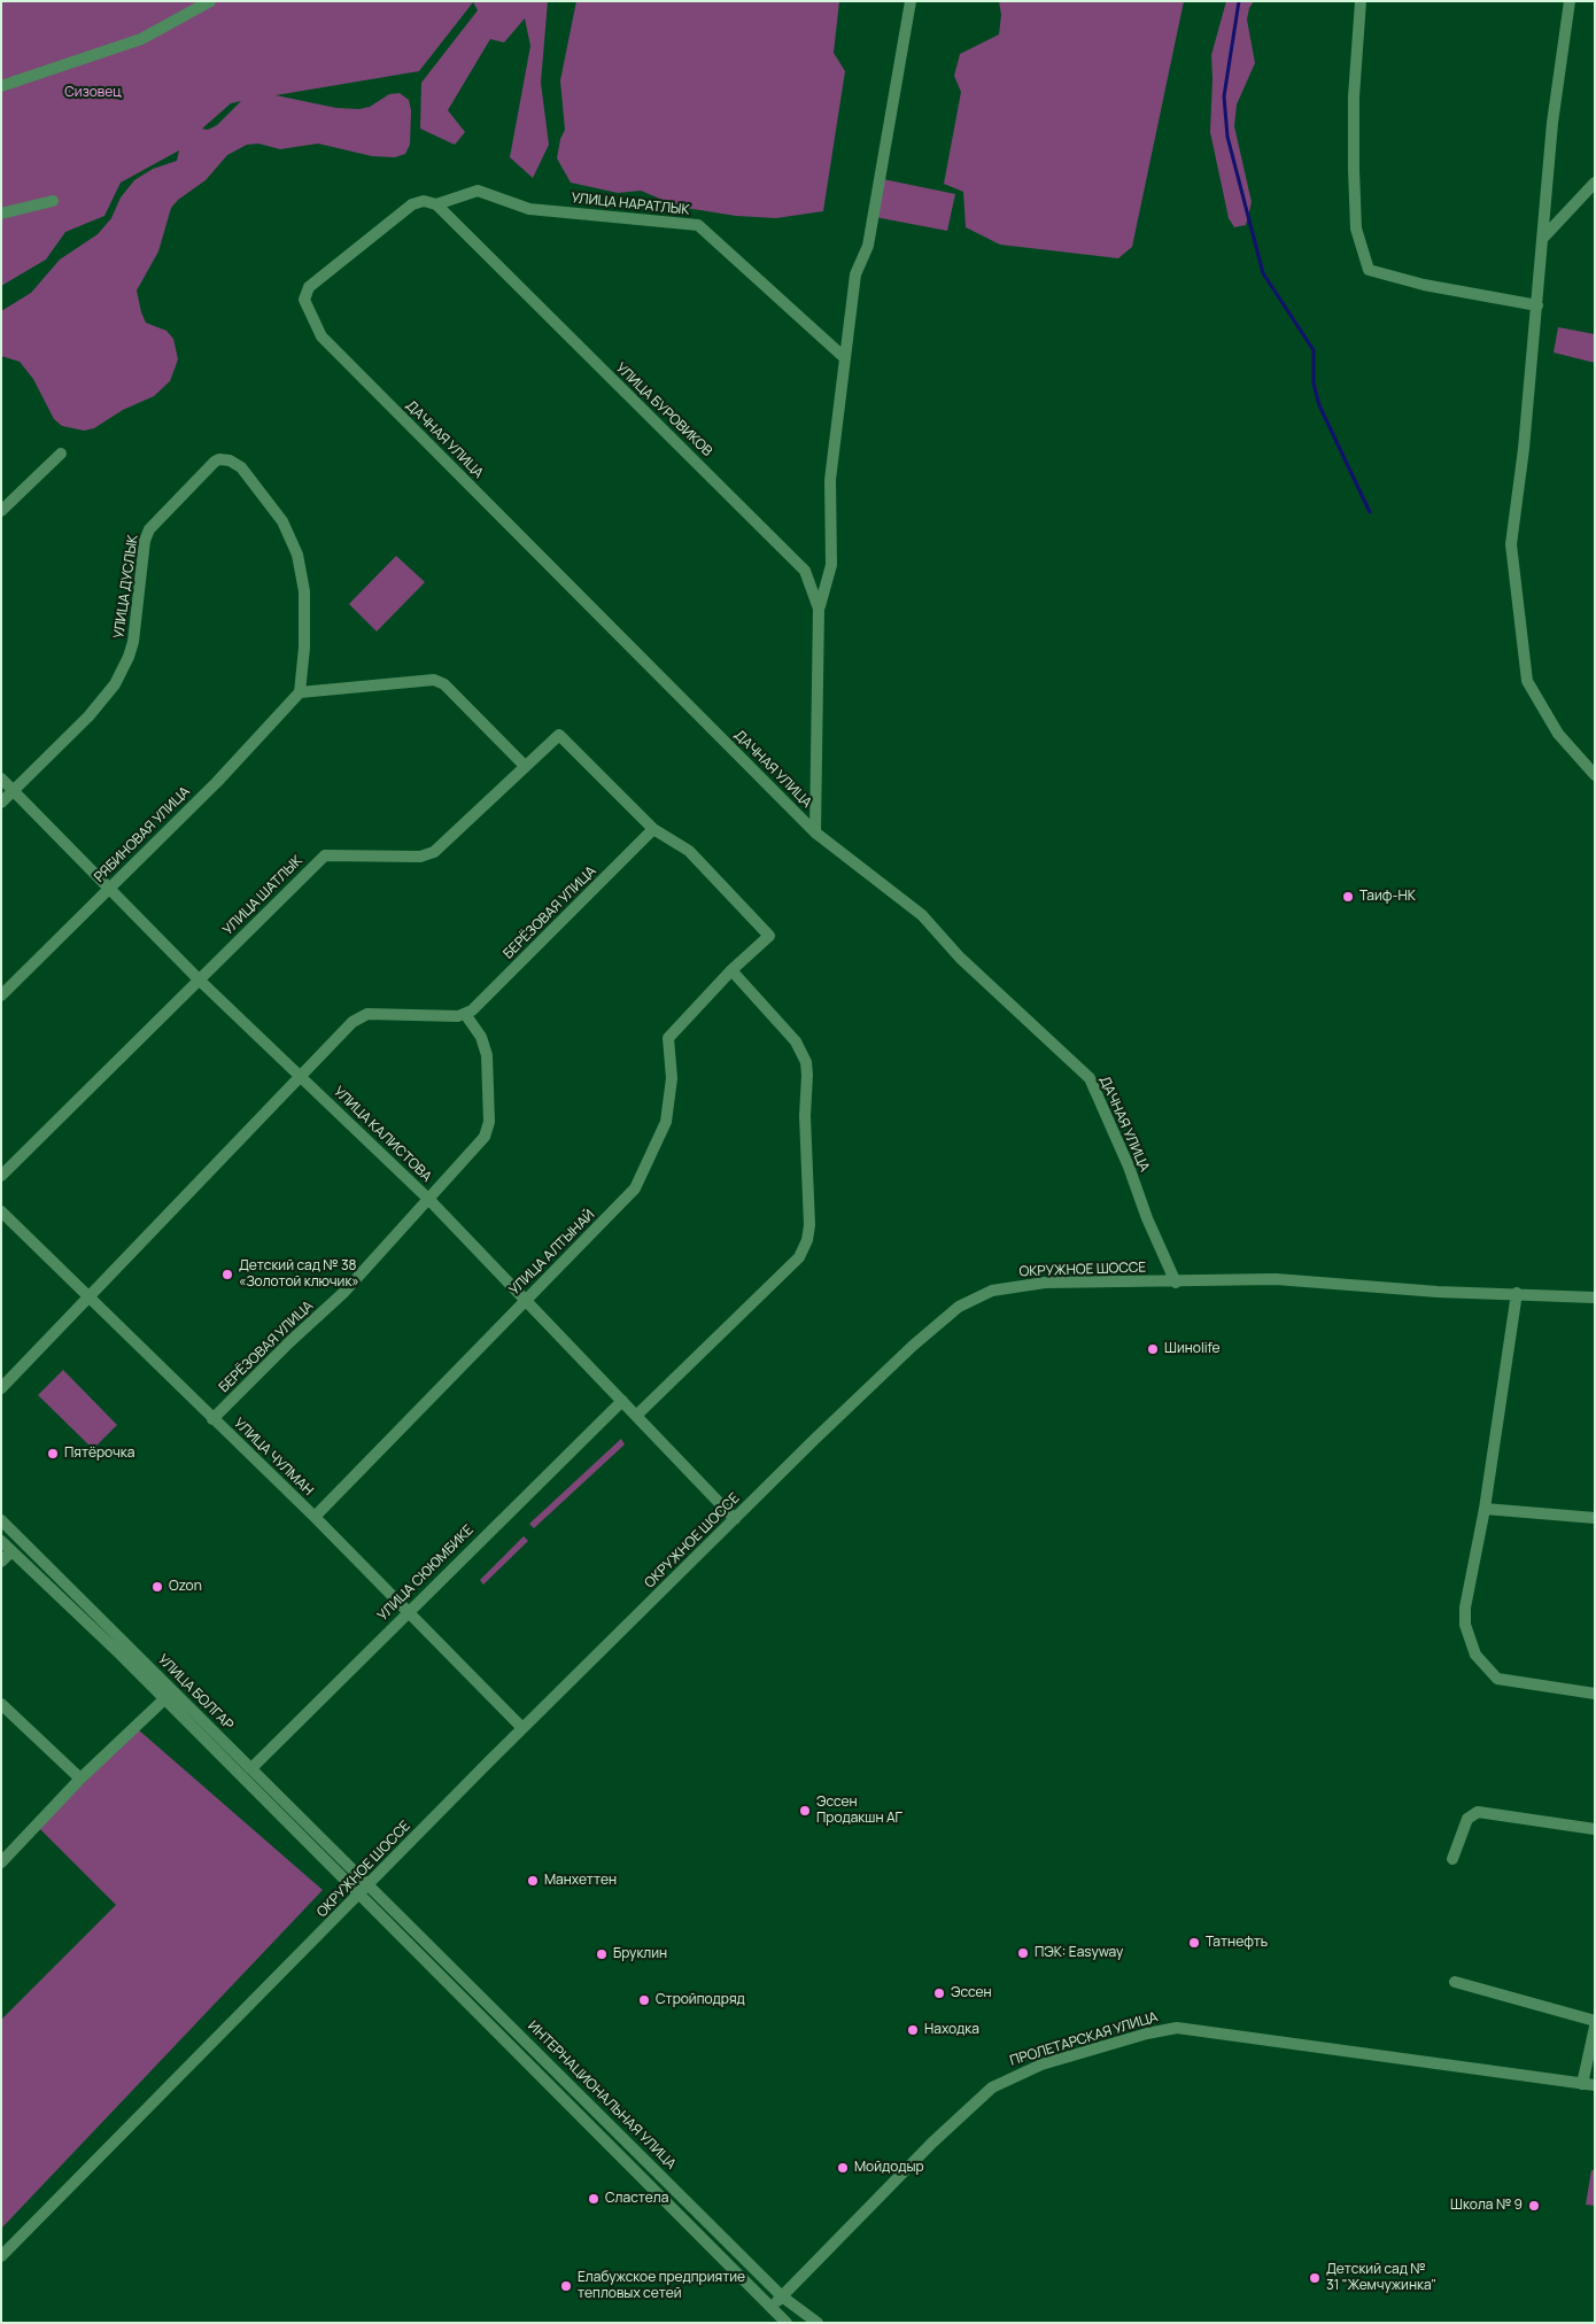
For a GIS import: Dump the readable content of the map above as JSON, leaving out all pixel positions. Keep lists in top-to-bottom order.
{
  "streets": {
    "street": [
      "УЛИЦА НАРАТЛЫК",
      "УЛИЦА БУРОВИКОВ",
      "ДАЧНАЯ УЛИЦА",
      "УЛИЦА ДУСЛЫК",
      "РЯБИНОВАЯ УЛИЦА",
      "УЛИЦА ШАТЛЫК",
      "БЕРЁЗОВАЯ УЛИЦА",
      "УЛИЦА КАЛИСТОВА",
      "УЛИЦА АЛТЫНАЙ",
      "ОКРУЖНОЕ ШОССЕ",
      "УЛИЦА ЧУЛМАН",
      "УЛИЦА СЮЮМБИКЕ",
      "УЛИЦА БОЛГАР",
      "ПРОЛЕТАРСКАЯ УЛИЦА",
      "ИНТЕРНАЦИОНАЛЬНАЯ УЛИЦА"
    ]
  },
  "crossings": [
    ["УЛИЦА НАРАТЛЫК", "УЛИЦА БУРОВИКОВ"],
    ["УЛИЦА НАРАТЛЫК", "ДАЧНАЯ УЛИЦА"],
    ["УЛИЦА БУРОВИКОВ", "ДАЧНАЯ УЛИЦА"],
    ["ДАЧНАЯ УЛИЦА", "ОКРУЖНОЕ ШОССЕ"],
    ["УЛИЦА ДУСЛЫК", "РЯБИНОВАЯ УЛИЦА"],
    ["УЛИЦА ДУСЛЫК", "УЛИЦА КАЛИСТОВА"],
    ["РЯБИНОВАЯ УЛИЦА", "УЛИЦА КАЛИСТОВА"],
    ["УЛИЦА ШАТЛЫК", "БЕРЁЗОВАЯ УЛИЦА"],
    ["УЛИЦА ШАТЛЫК", "УЛИЦА КАЛИСТОВА"],
    ["УЛИЦА ШАТЛЫК", "УЛИЦА АЛТЫНАЙ"],
    ["БЕРЁЗОВАЯ УЛИЦА", "УЛИЦА КАЛИСТОВА"],
    ["БЕРЁЗОВАЯ УЛИЦА", "УЛИЦА АЛТЫНАЙ"],
    ["БЕРЁЗОВАЯ УЛИЦА", "УЛИЦА ЧУЛМАН"],
    ["УЛИЦА КАЛИСТОВА", "УЛИЦА АЛТЫНАЙ"],
    ["УЛИЦА КАЛИСТОВА", "ОКРУЖНОЕ ШОССЕ"],
    ["УЛИЦА КАЛИСТОВА", "УЛИЦА СЮЮМБИКЕ"],
    ["УЛИЦА АЛТЫНАЙ", "УЛИЦА ЧУЛМАН"],
    ["ОКРУЖНОЕ ШОССЕ", "УЛИЦА ЧУЛМАН"],
    ["ОКРУЖНОЕ ШОССЕ", "УЛИЦА БОЛГАР"],
    ["ОКРУЖНОЕ ШОССЕ", "ИНТЕРНАЦИОНАЛЬНАЯ УЛИЦА"],
    ["УЛИЦА ЧУЛМАН", "УЛИЦА СЮЮМБИКЕ"],
    ["УЛИЦА СЮЮМБИКЕ", "УЛИЦА БОЛГАР"],
    ["УЛИЦА БОЛГАР", "ИНТЕРНАЦИОНАЛЬНАЯ УЛИЦА"],
    ["ПРОЛЕТАРСКАЯ УЛИЦА", "ИНТЕРНАЦИОНАЛЬНАЯ УЛИЦА"]
  ],
  "parks": ["Сизовец"],
  "places": [
    "Таиф-НК",
    "Детский сад № 38 «Золотой ключик»",
    "Шиноlife",
    "Пятёрочка",
    "Ozon",
    "Эссен Продакшн АГ",
    "Манхеттен",
    "Татнефть",
    "ПЭК: Easyway",
    "Бруклин",
    "Эссен",
    "Стройподряд",
    "Находка",
    "Мойдодыр",
    "Сластела",
    "Школа № 9",
    "Детский сад № 31 \"Жемчужинка\"",
    "Елабужское предприятие тепловых сетей"
  ]
}
